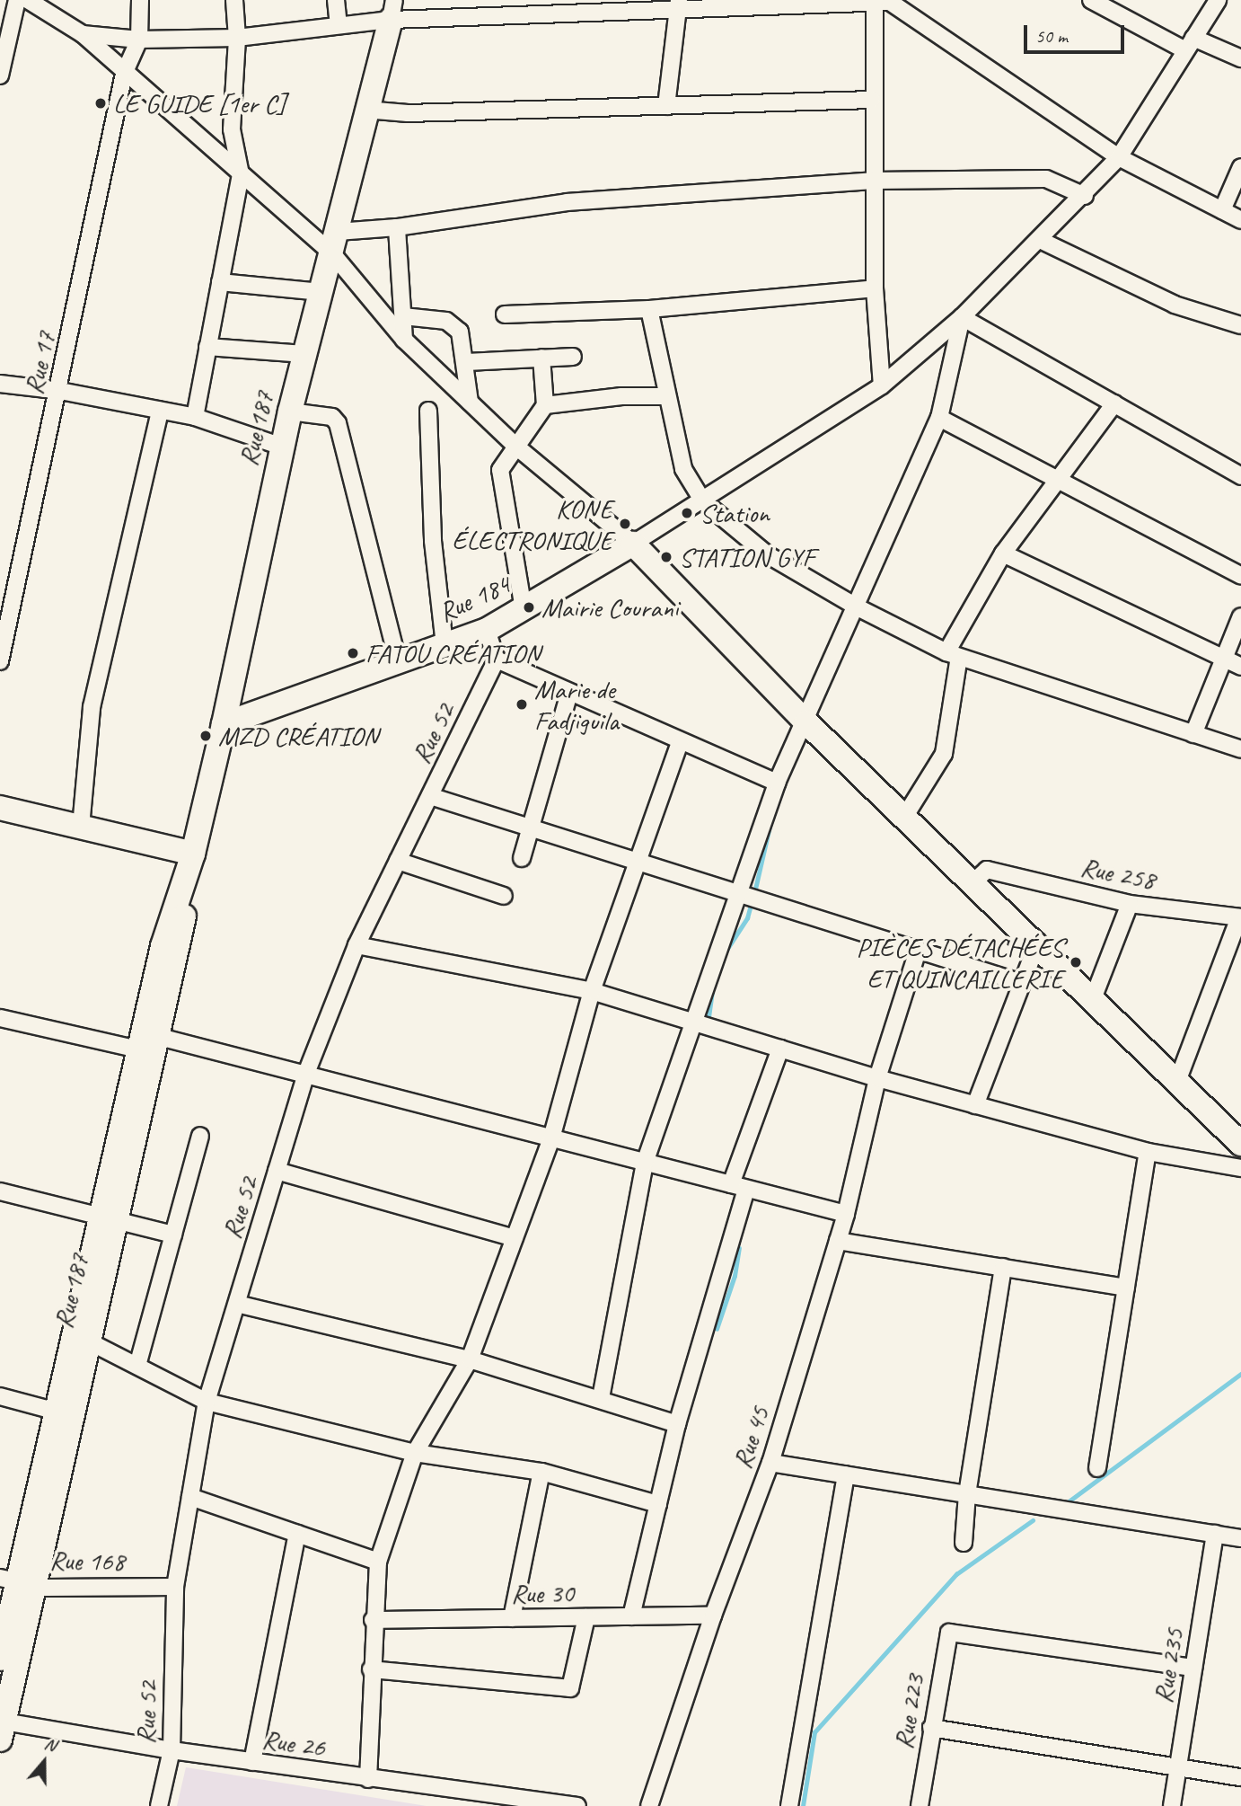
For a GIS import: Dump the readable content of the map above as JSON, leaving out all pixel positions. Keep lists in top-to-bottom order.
{
  "streets": {
    "street": [
      "Rue 17",
      "Rue 187",
      "Rue 184",
      "Rue 52",
      "Rue 258",
      "Rue 45",
      "Rue 168",
      "Rue 30",
      "Rue 235",
      "Rue 223",
      "Rue 26"
    ]
  },
  "crossings": [
    ["Rue 187", "Rue 184"],
    ["Rue 187", "Rue 168"],
    ["Rue 187", "Rue 26"],
    ["Rue 52", "Rue 168"],
    ["Rue 52", "Rue 26"],
    ["Rue 45", "Rue 30"],
    ["Rue 235", "Rue 223"]
  ],
  "places": [
    "LE GUIDE [1er C]",
    "Station",
    "KONE ÉLECTRONIQUE",
    "STATION GYF",
    "Mairie Courani",
    "FATOU CRÉATION",
    "Marie de Fadjiguila",
    "MZD CRÉATION",
    "PIÈCES DÉTACHÉES ET QUINCAILLERIE"
  ],
  "scale_bar": "50 m",
  "north": "top"
}
